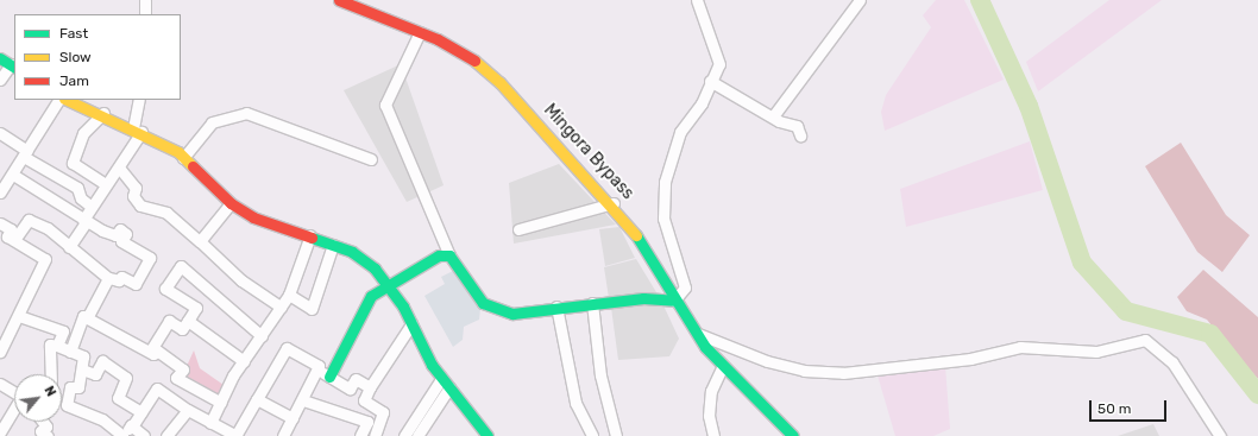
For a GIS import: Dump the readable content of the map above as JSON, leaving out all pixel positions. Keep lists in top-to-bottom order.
{
  "streets": {
    "main road": ["Mingora Bypass"]
  },
  "legend": ["Fast", "Slow", "Jam"],
  "scale_bar": "50 m",
  "north": "top right"
}
